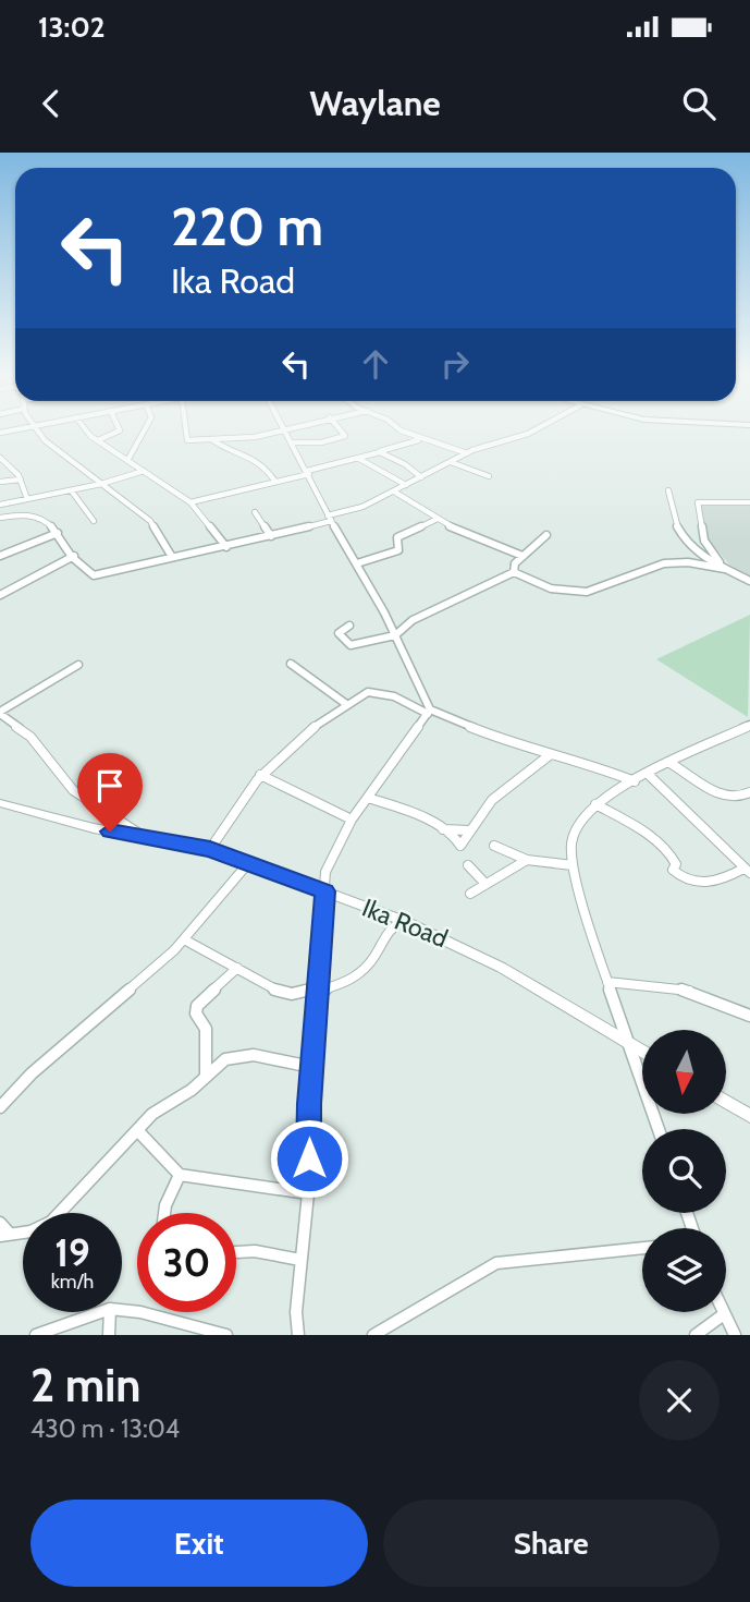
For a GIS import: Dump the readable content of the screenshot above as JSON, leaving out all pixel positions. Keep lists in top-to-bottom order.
{
  "streets": {
    "street": ["Ika Road"]
  },
  "north": "bottom",
  "page": {
    "status": "13:02",
    "header": "Waylane",
    "turn": ["220 m", "Ika Road"],
    "speed": "19 km/h",
    "limit": "30",
    "heading": ["2 min", "430 m · 13:04"],
    "buttons": ["Exit", "Share"]
  }
}
